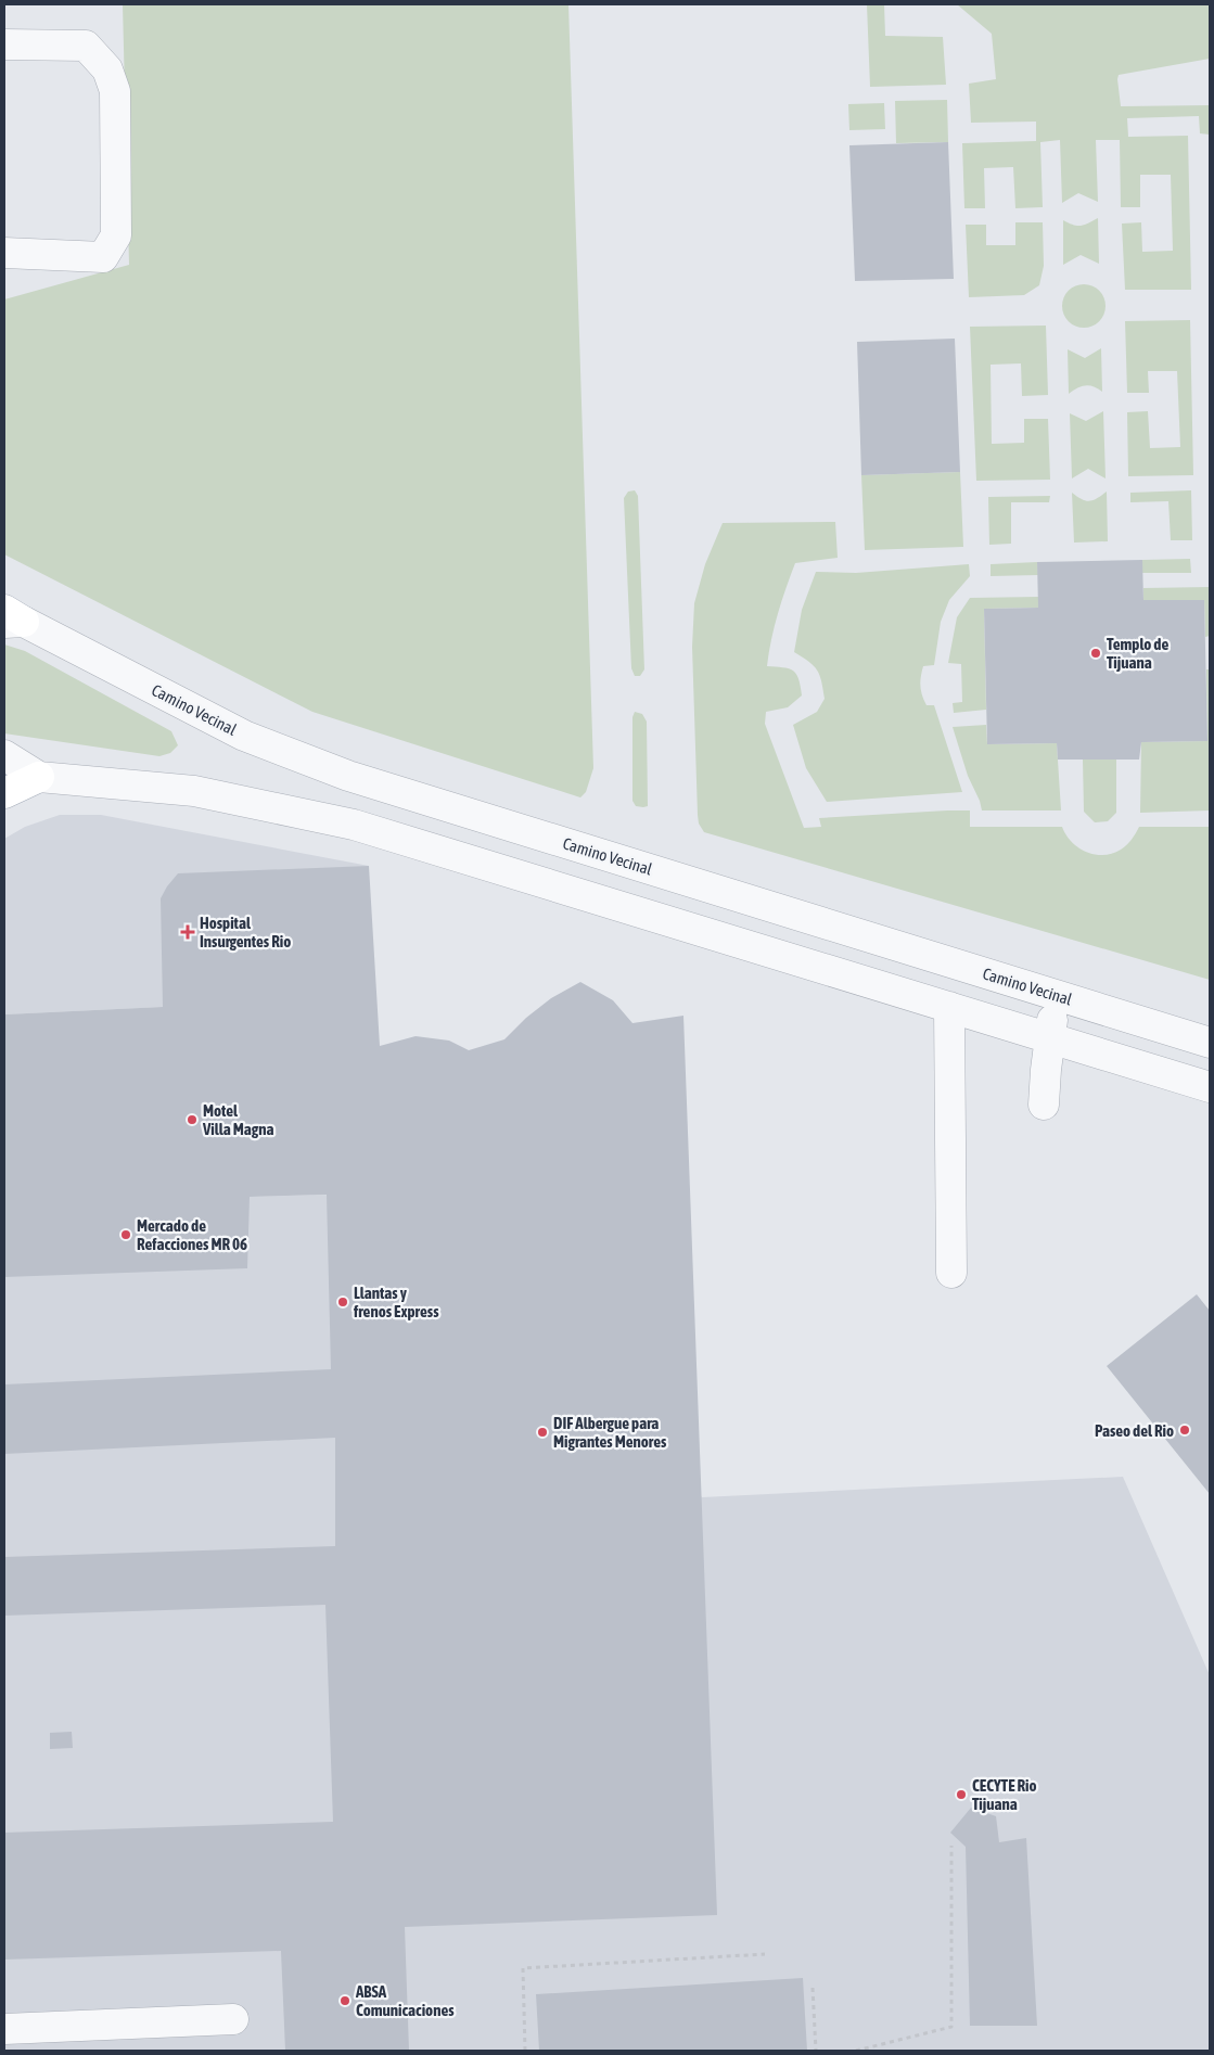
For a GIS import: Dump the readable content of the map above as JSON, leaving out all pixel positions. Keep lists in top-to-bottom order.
{
  "streets": {
    "street": ["Camino Vecinal"]
  },
  "places": {
    "other": [
      "Templo de Tijuana",
      "Motel Villa Magna",
      "Mercado de Refacciones MR 06",
      "Llantas y frenos Express",
      "Paseo del Rio",
      "DIF Albergue para Migrantes Menores",
      "CECYTE Rio Tijuana",
      "ABSA Comunicaciones"
    ],
    "health": ["Hospital Insurgentes Rio"]
  }
}
